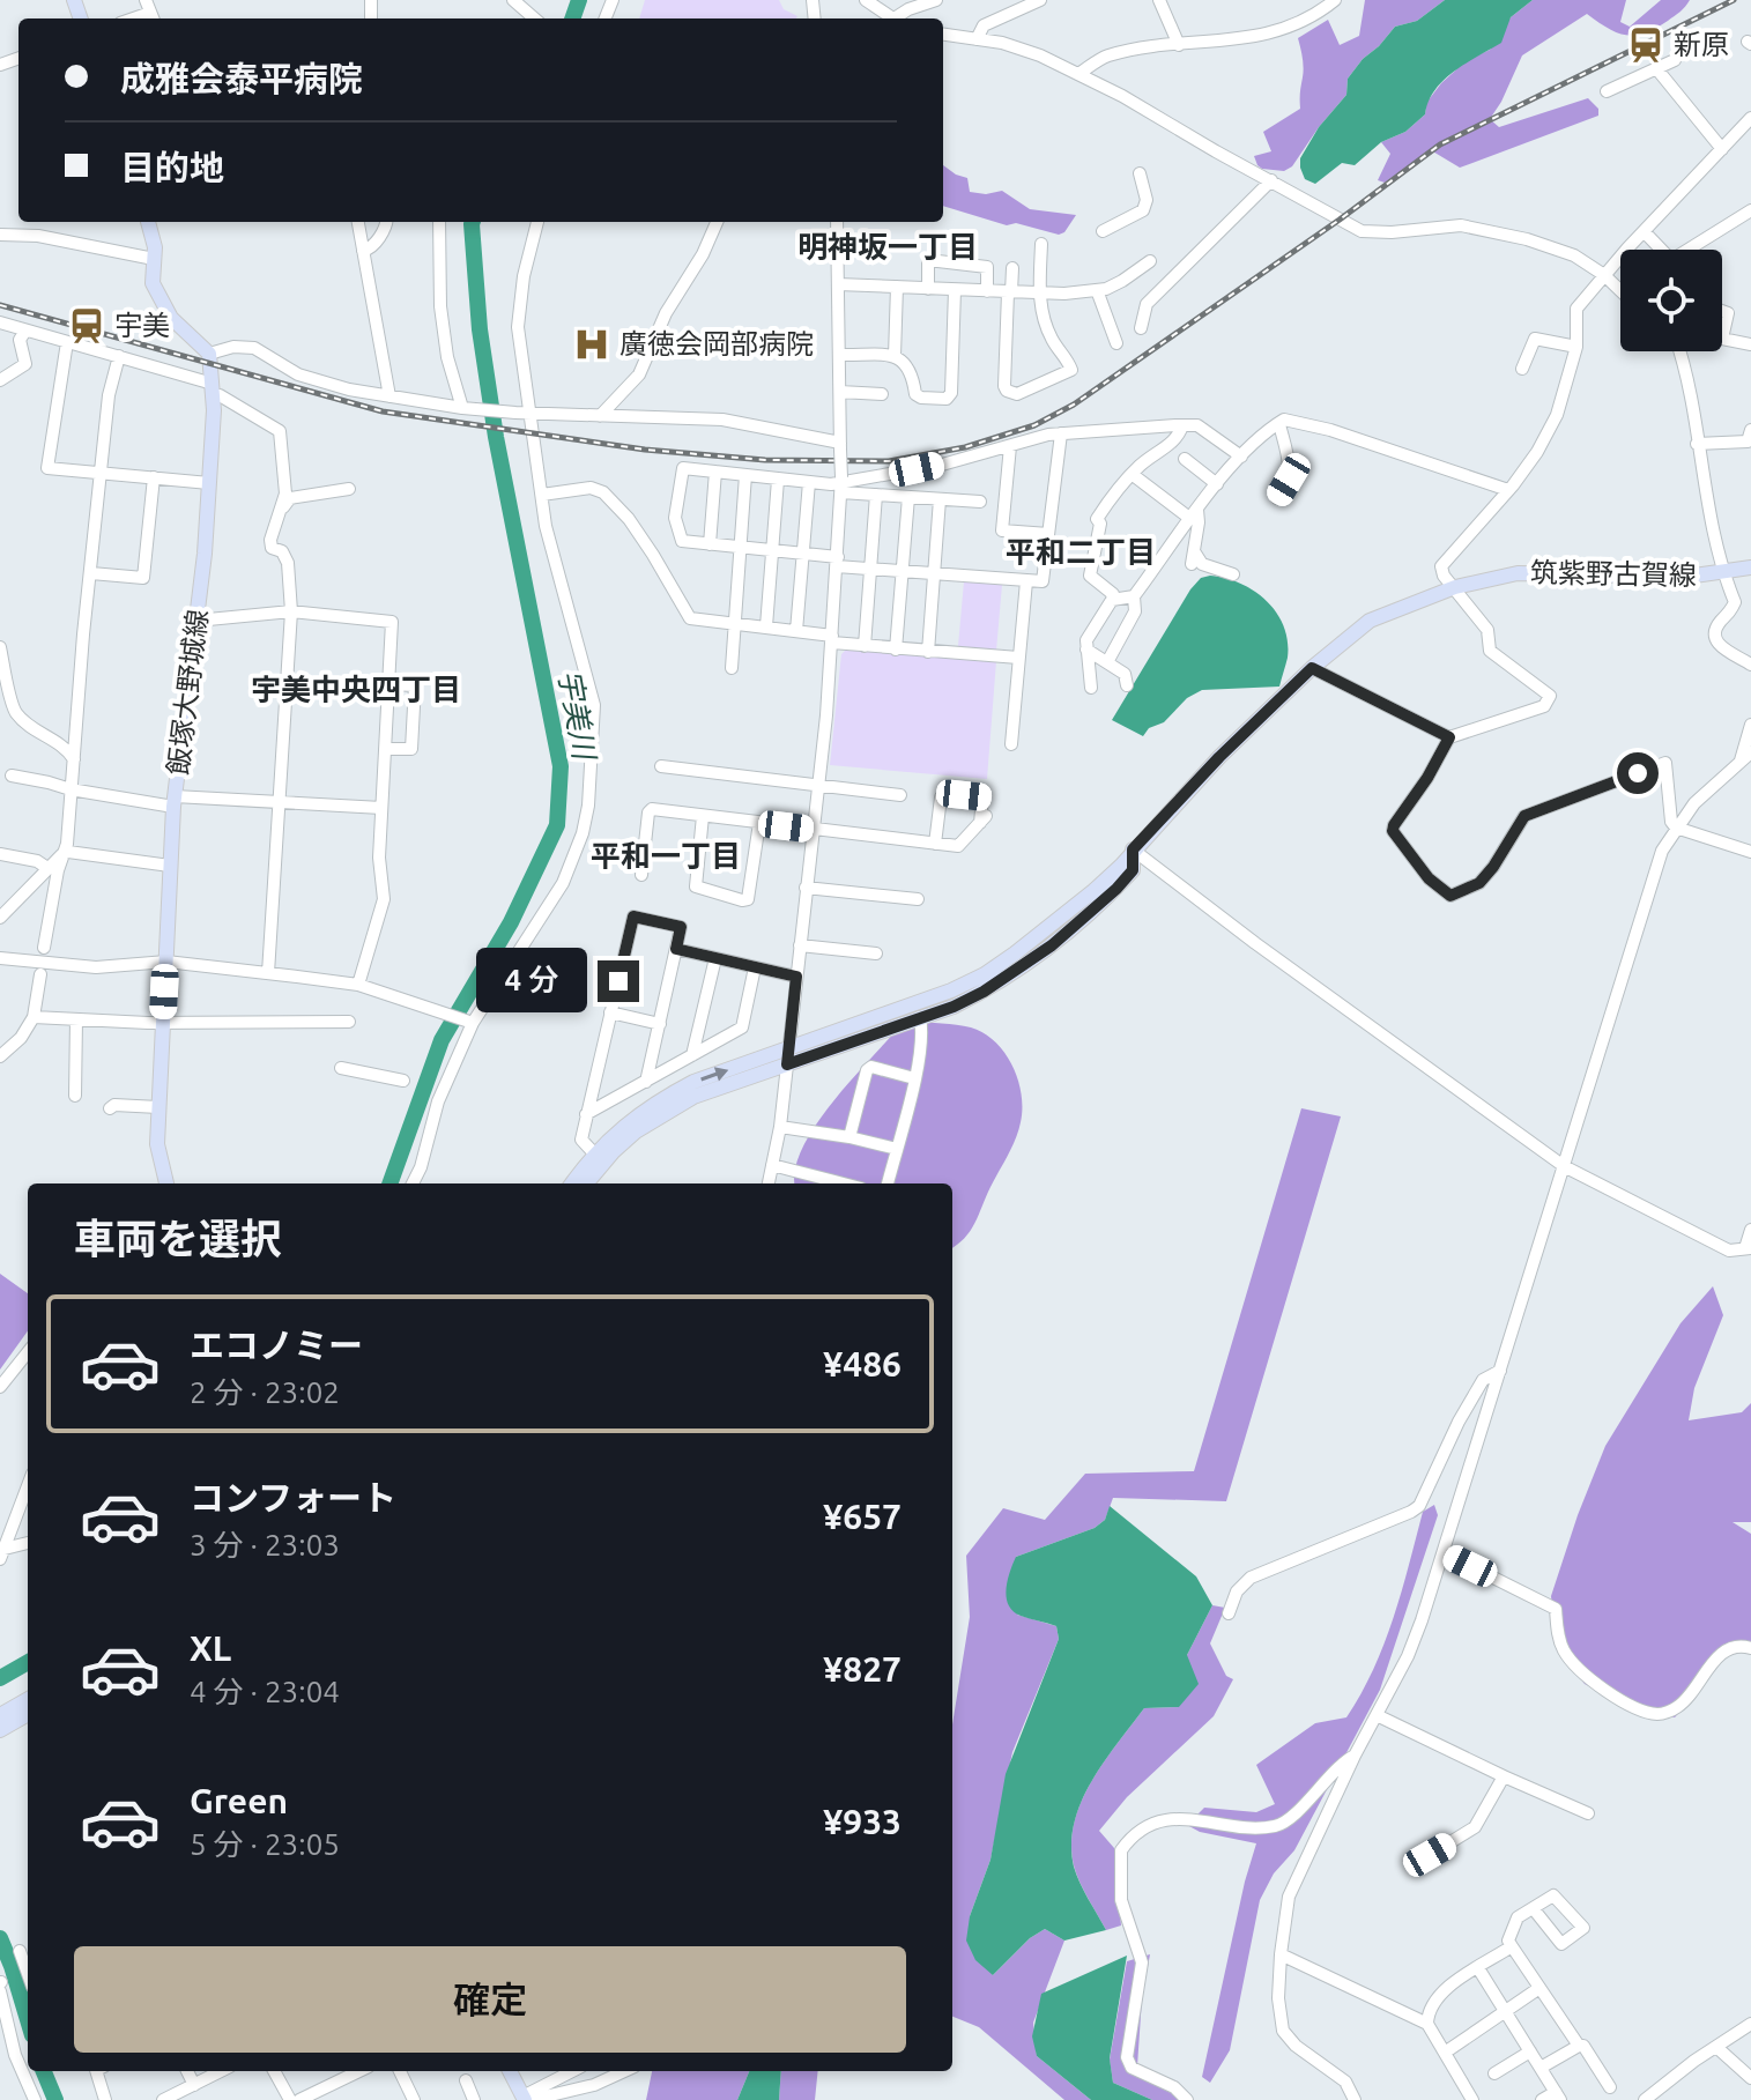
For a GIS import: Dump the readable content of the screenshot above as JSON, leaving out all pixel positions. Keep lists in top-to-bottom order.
{
  "streets": {
    "main road": ["筑紫野古賀線", "飯塚大野城線"]
  },
  "districts": [
    "明神坂一丁目",
    "平和二丁目",
    "宇美中央四丁目",
    "平和一丁目"
  ],
  "water": ["宇美川"],
  "places": {
    "station": ["新原", "宇美"],
    "hospital": ["廣徳会岡部病院"]
  },
  "page": {
    "banner": ["成雅会泰平病院", "目的地"],
    "bubble": "4 分",
    "heading": "車両を選択",
    "list": [
      {
        "name": "エコノミー",
        "note": "2 分 · 23:02",
        "value": "¥486"
      },
      {
        "name": "コンフォート",
        "note": "3 分 · 23:03",
        "value": "¥657"
      },
      {
        "name": "XL",
        "note": "4 分 · 23:04",
        "value": "¥827"
      },
      {
        "name": "Green",
        "note": "5 分 · 23:05",
        "value": "¥933"
      }
    ],
    "buttons": "確定"
  }
}
